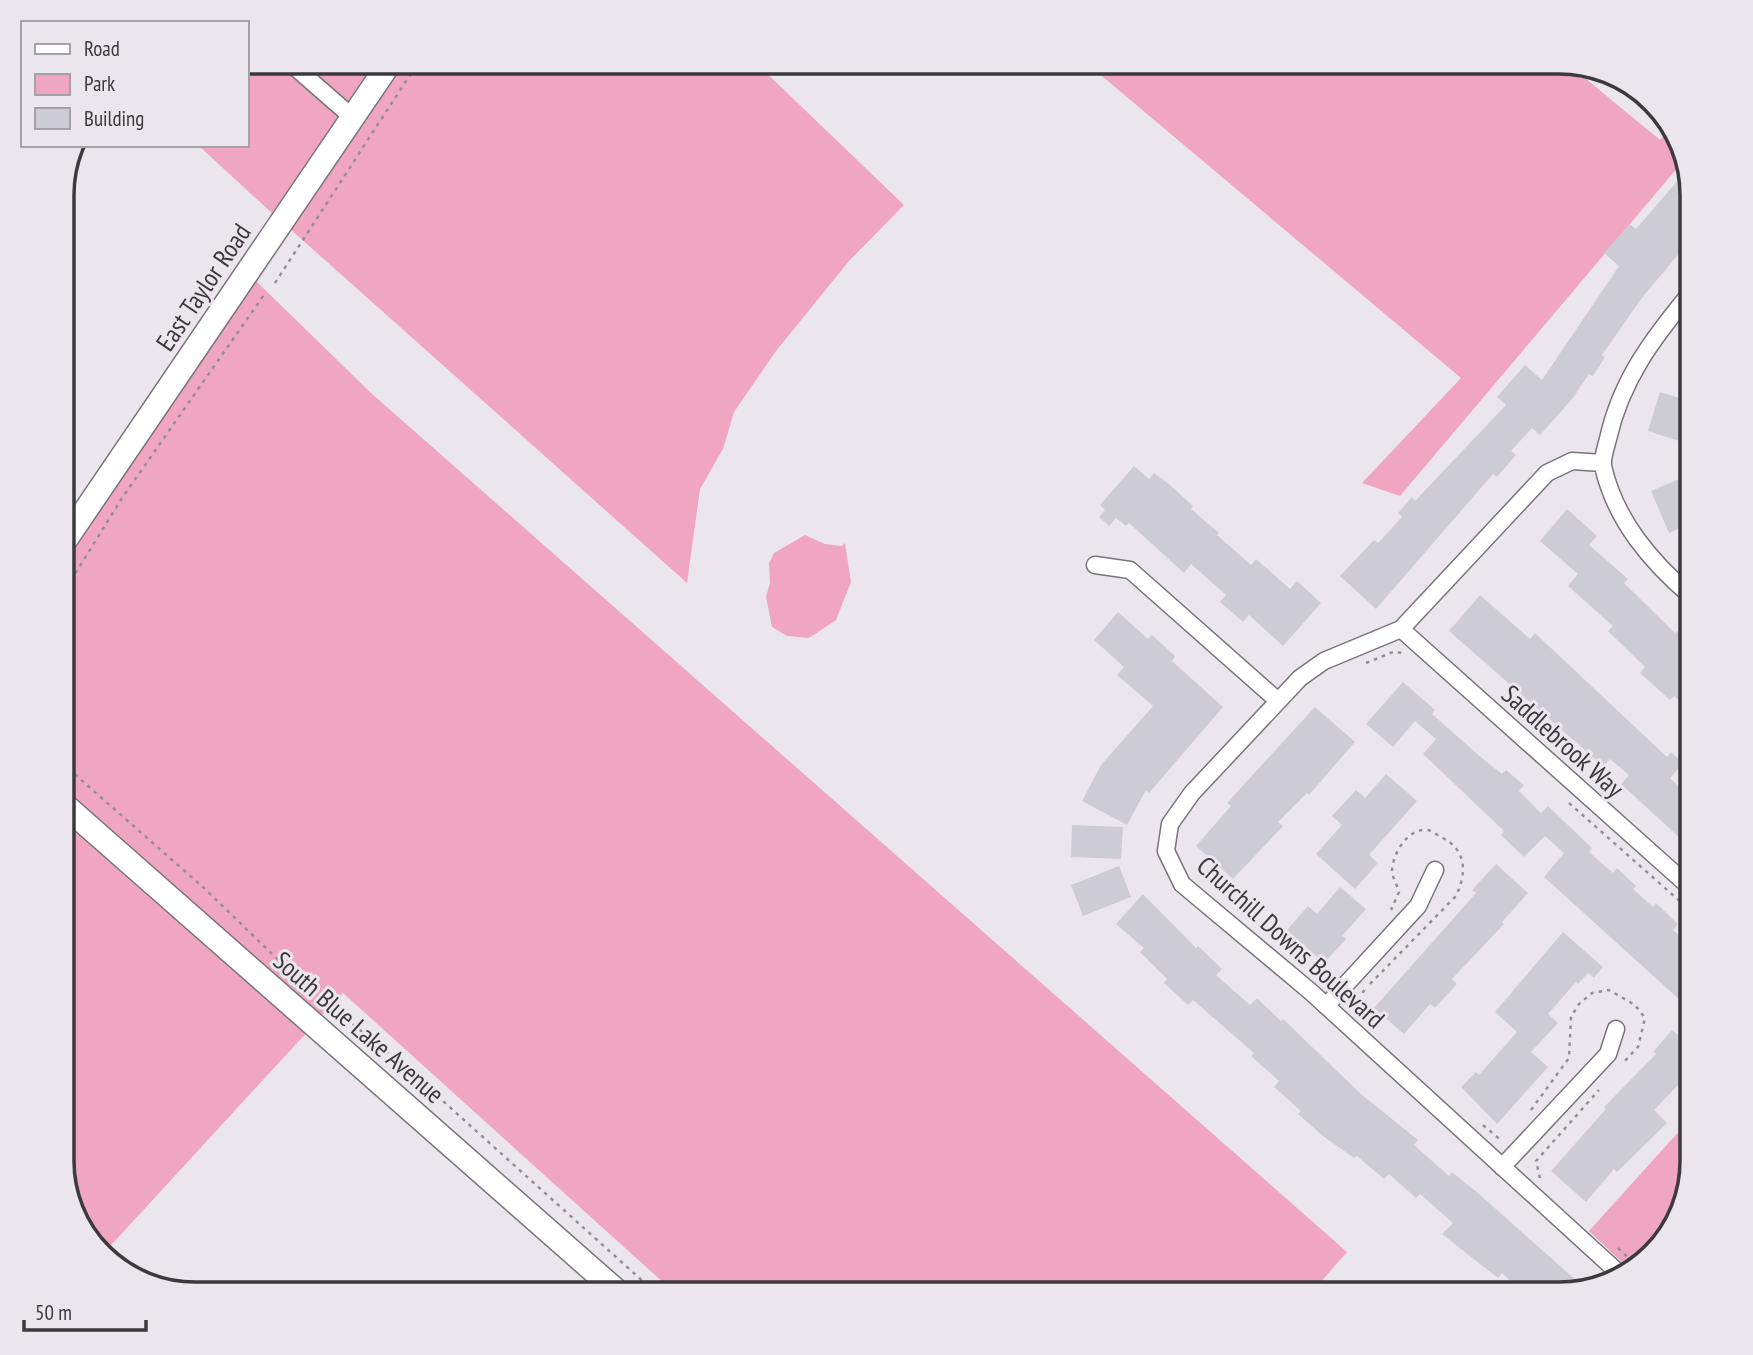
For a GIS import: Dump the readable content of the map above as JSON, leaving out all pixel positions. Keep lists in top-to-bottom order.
{
  "streets": {
    "main road": ["East Taylor Road", "South Blue Lake Avenue"],
    "street": ["Saddlebrook Way", "Churchill Downs Boulevard"]
  },
  "crossings": [
    ["Saddlebrook Way", "Churchill Downs Boulevard"]
  ],
  "legend": ["Road", "Park", "Building"],
  "scale_bar": "50 m"
}
